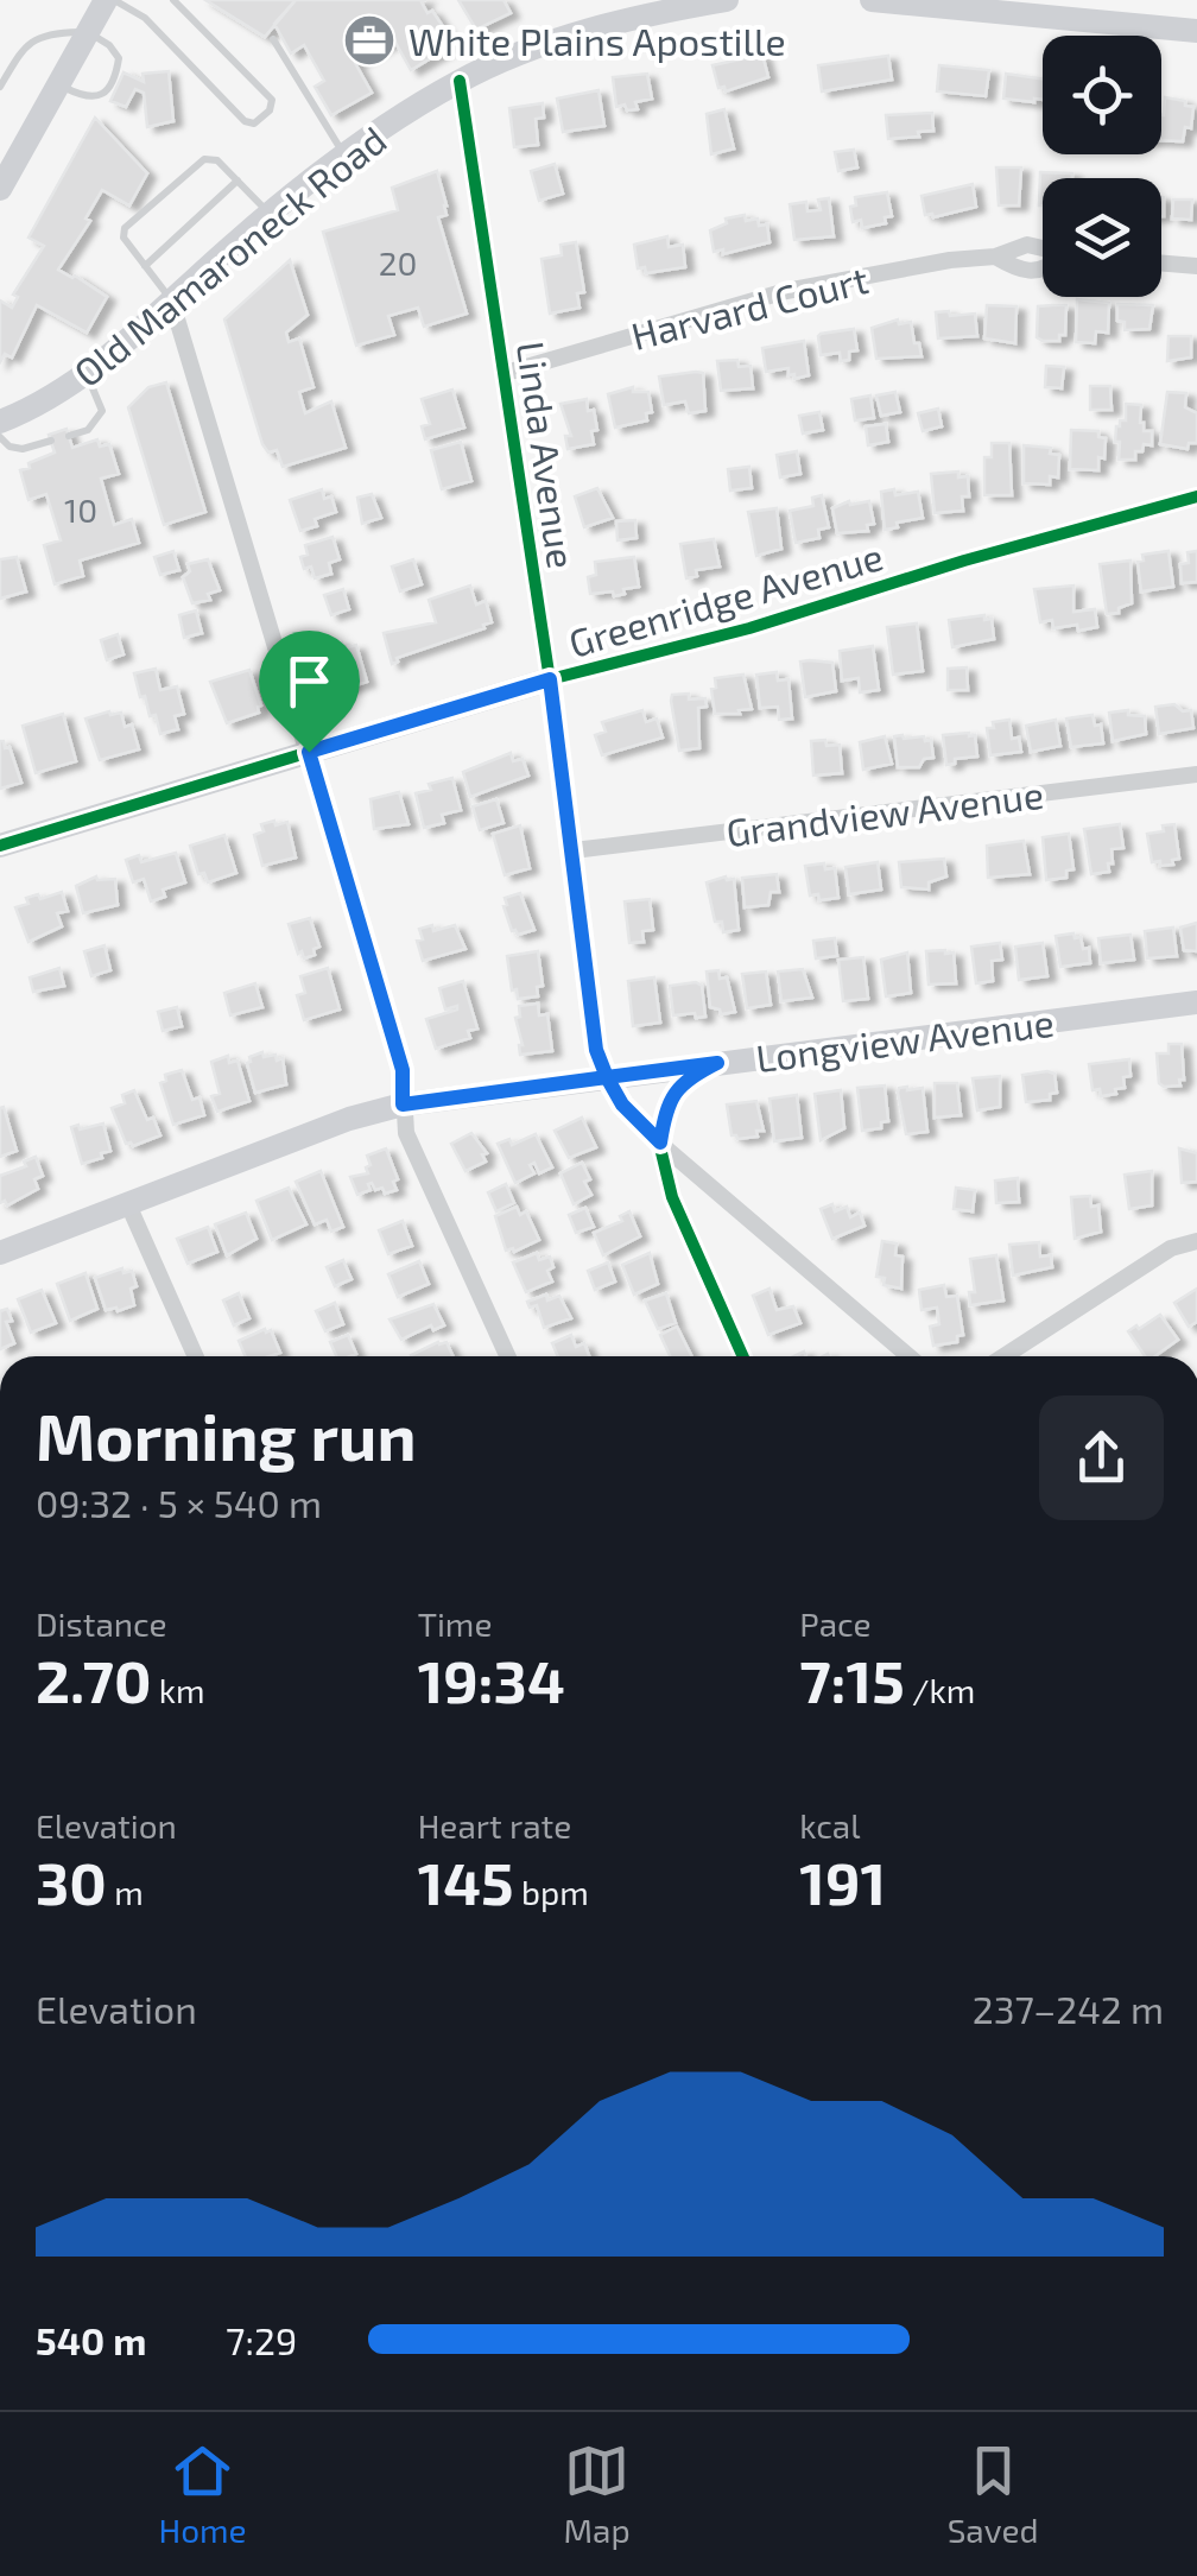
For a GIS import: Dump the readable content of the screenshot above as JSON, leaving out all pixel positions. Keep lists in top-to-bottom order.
{
  "streets": {
    "street": [
      "Old Mamaroneck Road",
      "Harvard Court",
      "Linda Avenue",
      "Greenridge Avenue",
      "Grandview Avenue",
      "Longview Avenue"
    ]
  },
  "crossings": [
    ["Old Mamaroneck Road", "Linda Avenue"],
    ["Harvard Court", "Linda Avenue"],
    ["Linda Avenue", "Greenridge Avenue"],
    ["Linda Avenue", "Grandview Avenue"],
    ["Linda Avenue", "Longview Avenue"]
  ],
  "places": {
    "office": ["White Plains Apostille"]
  },
  "house_numbers": ["20", "10"],
  "page": {
    "heading": ["Morning run", "09:32 · 5 × 540 m"],
    "stats": [
      ["Distance", "2.70 km"],
      ["Time", "19:34"],
      ["Pace", "7:15 /km"],
      ["Elevation", "30 m"],
      ["Heart rate", "145 bpm"],
      ["kcal", "191"]
    ],
    "chart": ["Elevation", "237–242 m"],
    "list": [
      {
        "name": "540 m",
        "note": "7:29"
      }
    ],
    "tabs": ["Home", "Map", "Saved"]
  }
}
